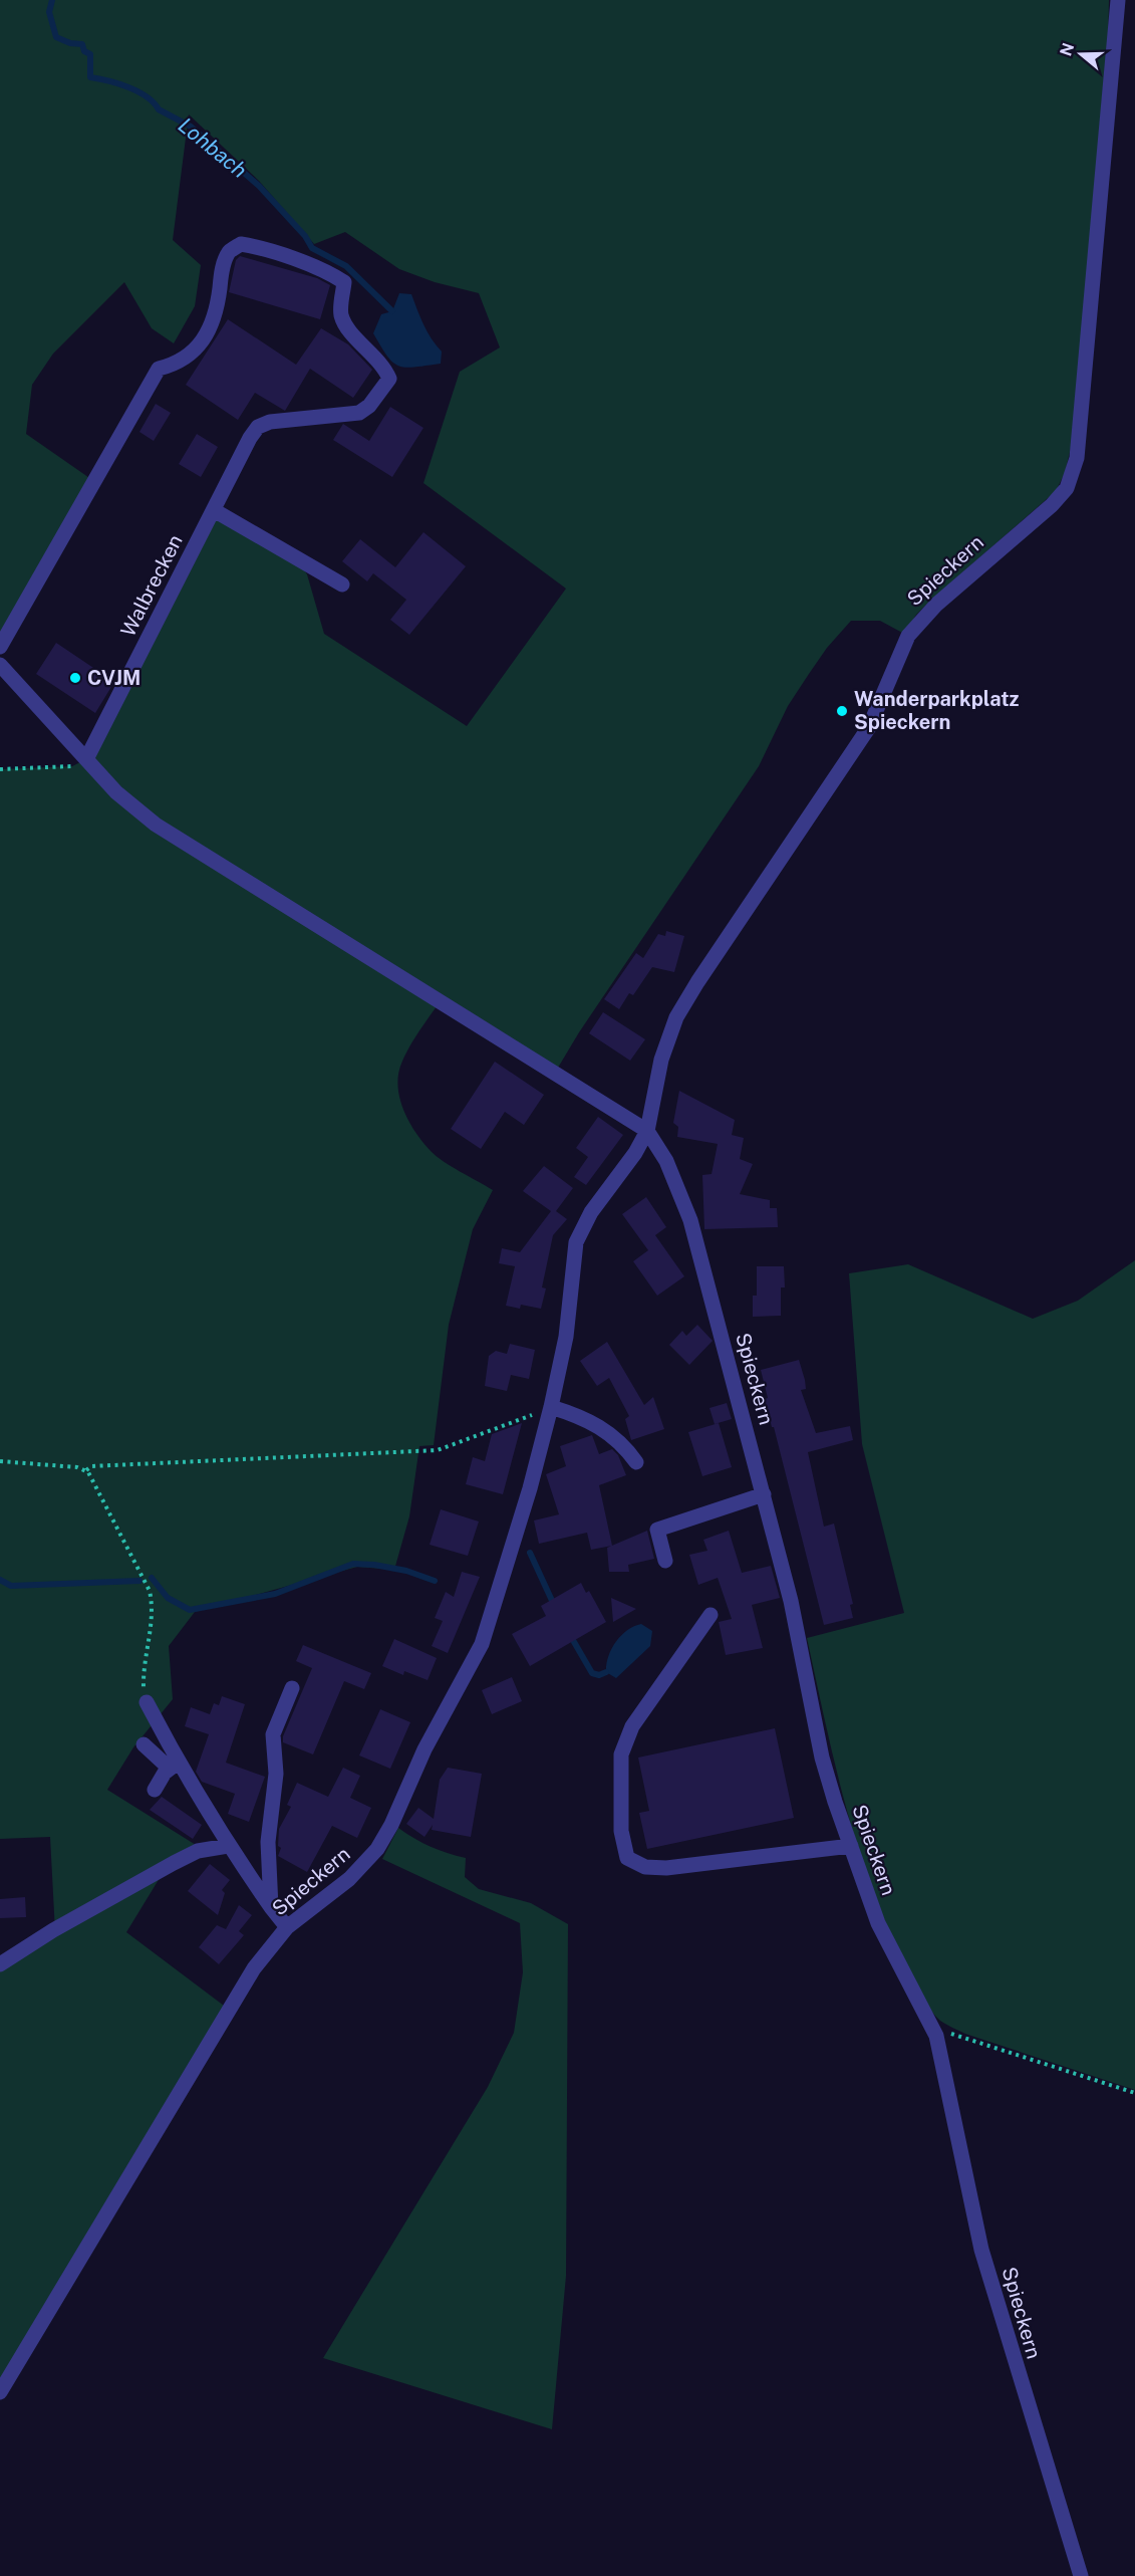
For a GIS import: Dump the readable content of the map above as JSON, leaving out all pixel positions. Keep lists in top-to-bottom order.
{
  "streets": {
    "street": ["Spieckern", "Walbrecken"]
  },
  "crossings": [
    ["Spieckern", "Walbrecken"]
  ],
  "water": ["Lohbach"],
  "places": ["CVJM", "Wanderparkplatz Spieckern"],
  "north": "left"
}
